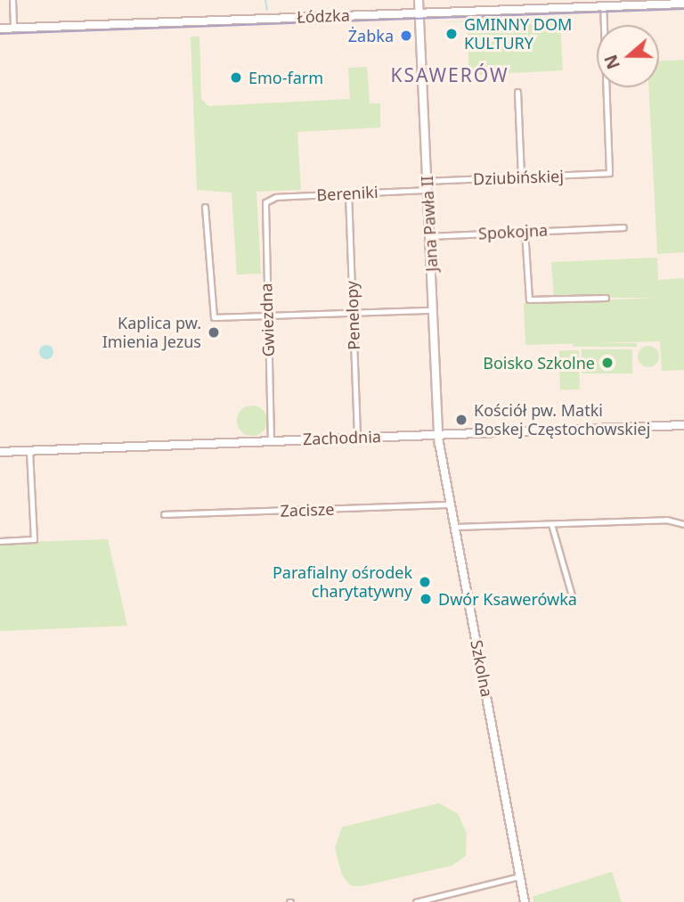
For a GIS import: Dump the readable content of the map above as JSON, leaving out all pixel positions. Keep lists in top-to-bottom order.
{
  "streets": {
    "street": [
      "Łódzka",
      "Dziubińskiej",
      "Bereniki",
      "Jana Pawła II",
      "Spokojna",
      "Penelopy",
      "Gwiezdna",
      "Zachodnia",
      "Zacisze",
      "Szkolna"
    ]
  },
  "crossings": [
    ["Łódzka", "Dziubińskiej"],
    ["Łódzka", "Jana Pawła II"],
    ["Dziubińskiej", "Jana Pawła II"],
    ["Bereniki", "Jana Pawła II"],
    ["Bereniki", "Penelopy"],
    ["Bereniki", "Gwiezdna"],
    ["Jana Pawła II", "Spokojna"],
    ["Jana Pawła II", "Zachodnia"],
    ["Jana Pawła II", "Szkolna"],
    ["Penelopy", "Zachodnia"],
    ["Gwiezdna", "Zachodnia"],
    ["Zachodnia", "Szkolna"],
    ["Zacisze", "Szkolna"]
  ],
  "districts": ["KSAWERÓW"],
  "places": [
    "GMINNY DOM KULTURY",
    "Żabka",
    "Emo-farm",
    "Kaplica pw. Imienia Jezus",
    "Boisko Szkolne",
    "Kościół pw. Matki Boskej Częstochowskiej",
    "Parafialny ośrodek charytatywny",
    "Dwór Ksawerówka"
  ],
  "north": "left"
}
